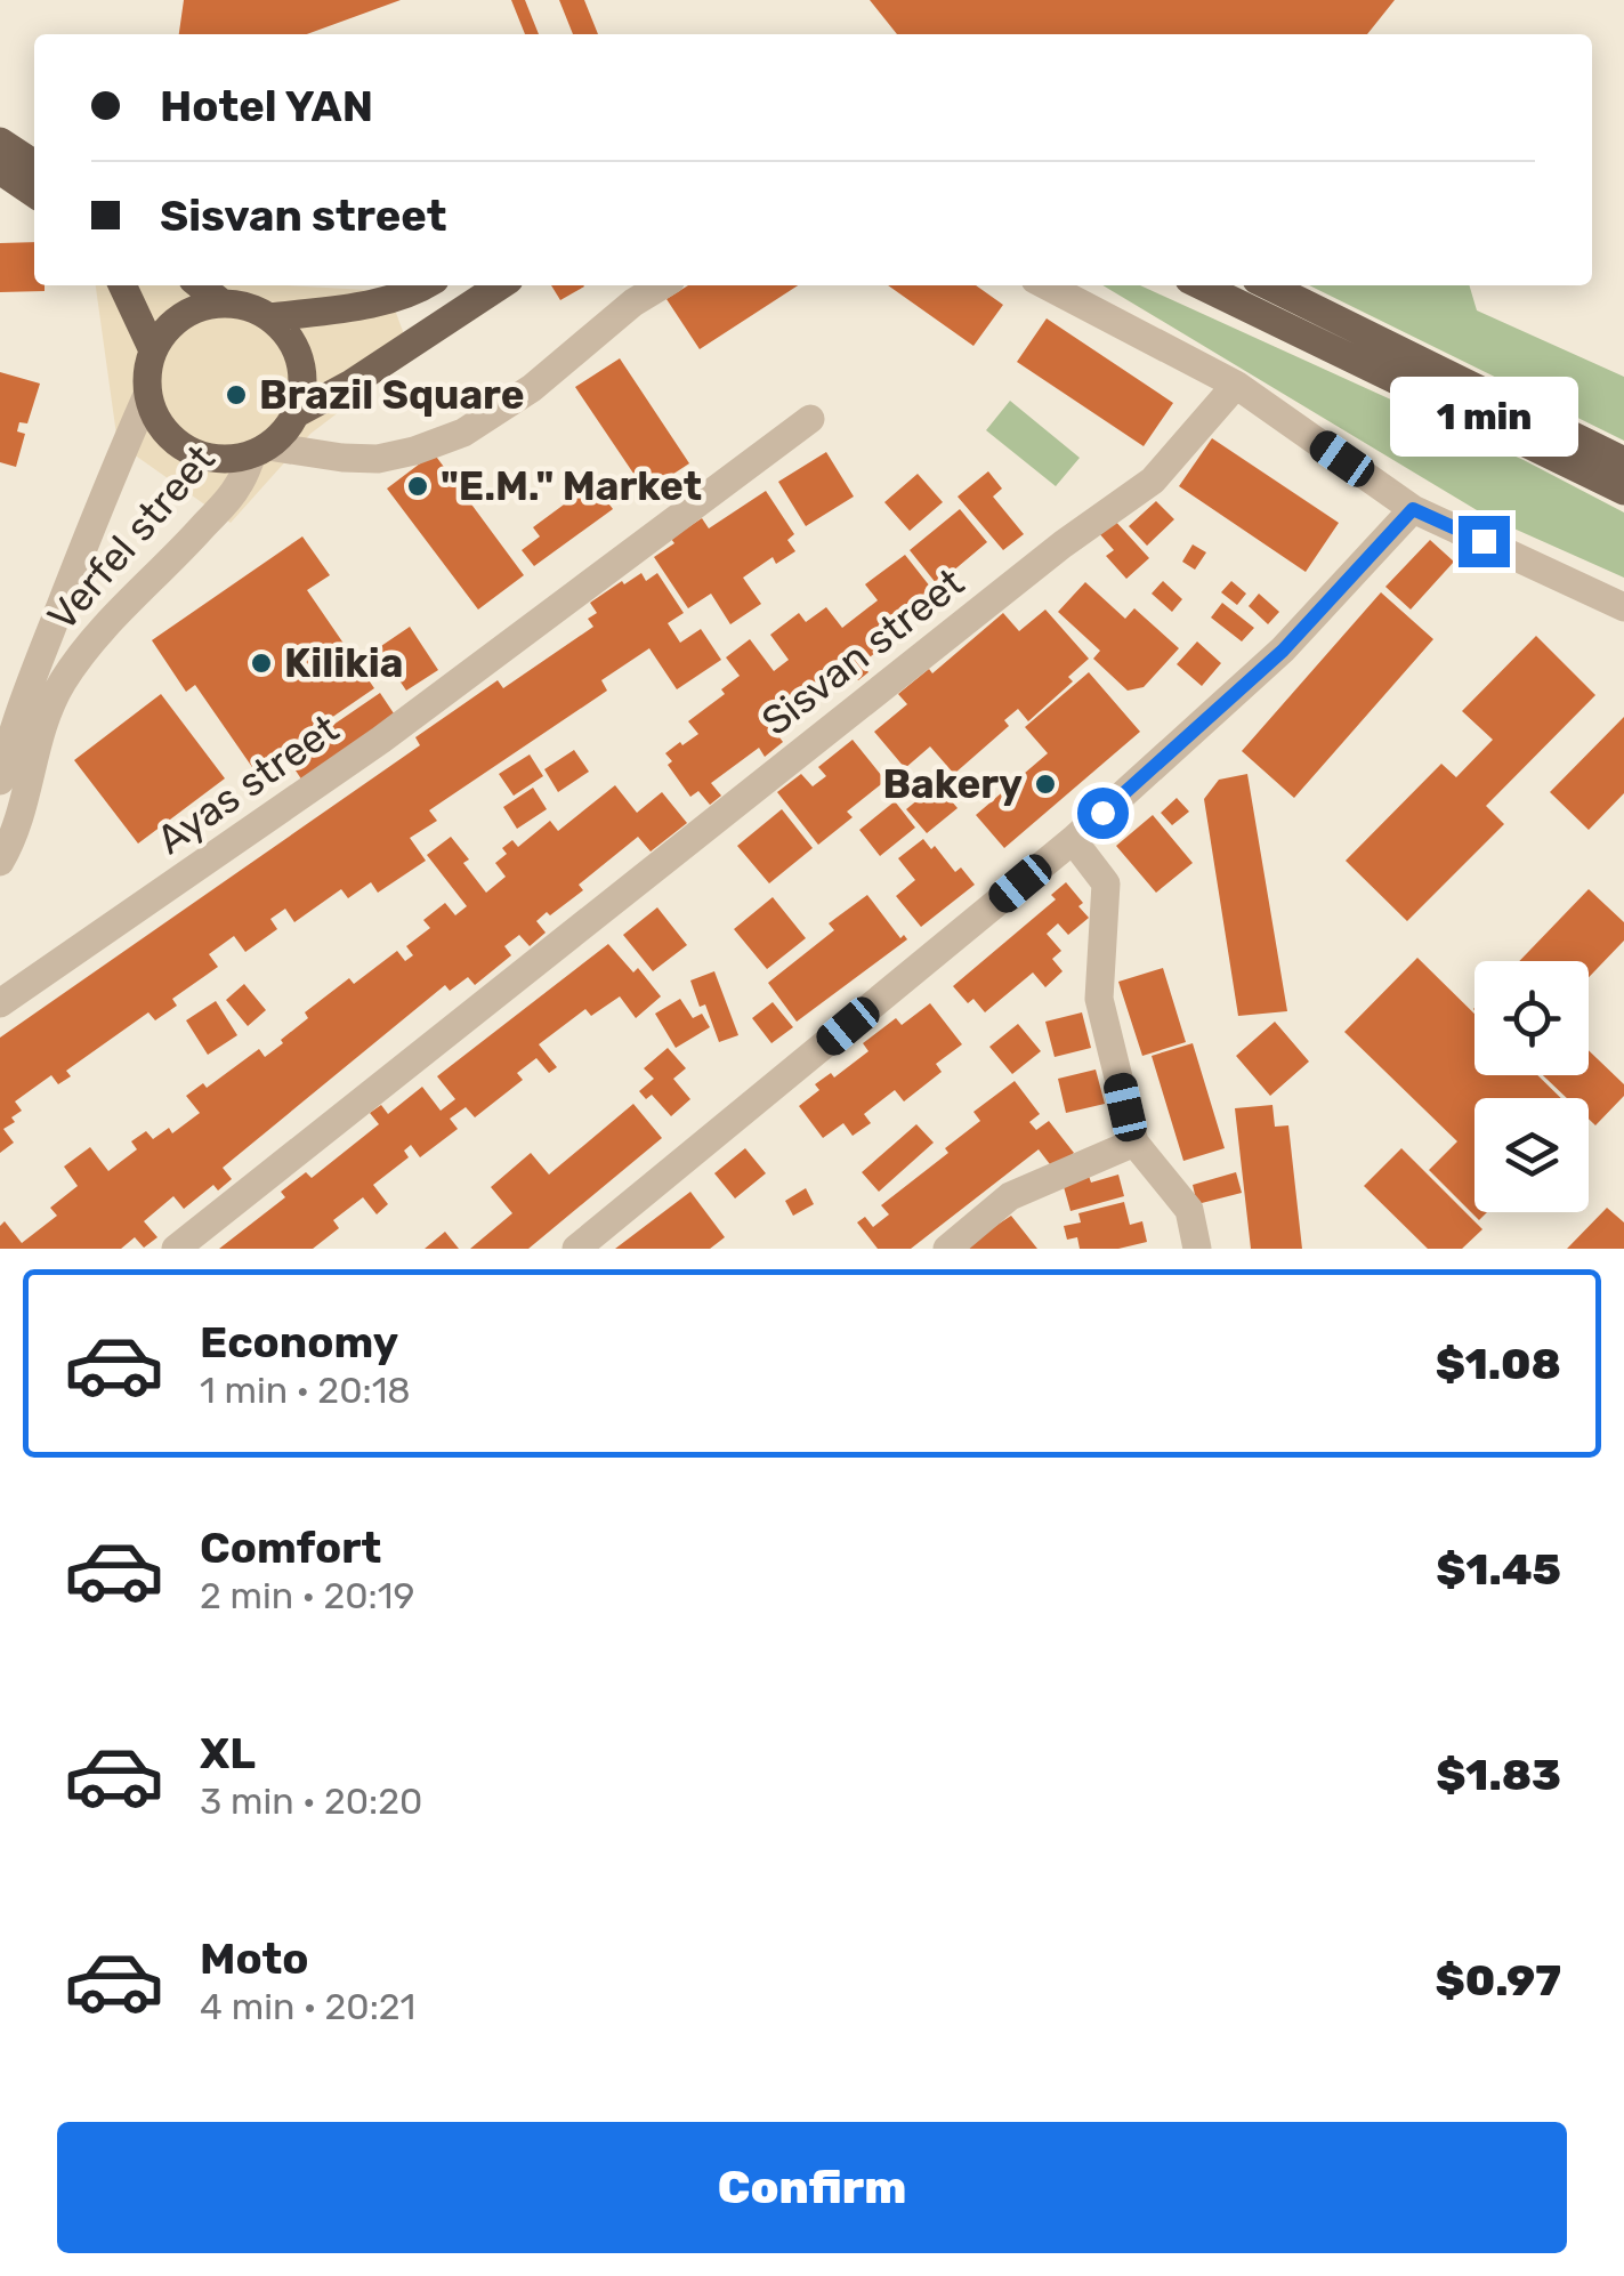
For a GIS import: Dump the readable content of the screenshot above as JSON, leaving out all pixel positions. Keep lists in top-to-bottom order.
{
  "streets": {
    "street": ["Verfel street", "Sisvan street", "Ayas street"]
  },
  "places": [
    "Brazil Square",
    "\"E.M.\" Market",
    "Kilikia",
    "Bakery"
  ],
  "page": {
    "banner": ["Hotel YAN", "Sisvan street"],
    "bubble": "1 min",
    "list": [
      {
        "name": "Economy",
        "note": "1 min · 20:18",
        "value": "$1.08"
      },
      {
        "name": "Comfort",
        "note": "2 min · 20:19",
        "value": "$1.45"
      },
      {
        "name": "XL",
        "note": "3 min · 20:20",
        "value": "$1.83"
      },
      {
        "name": "Moto",
        "note": "4 min · 20:21",
        "value": "$0.97"
      }
    ],
    "buttons": "Confirm"
  }
}
